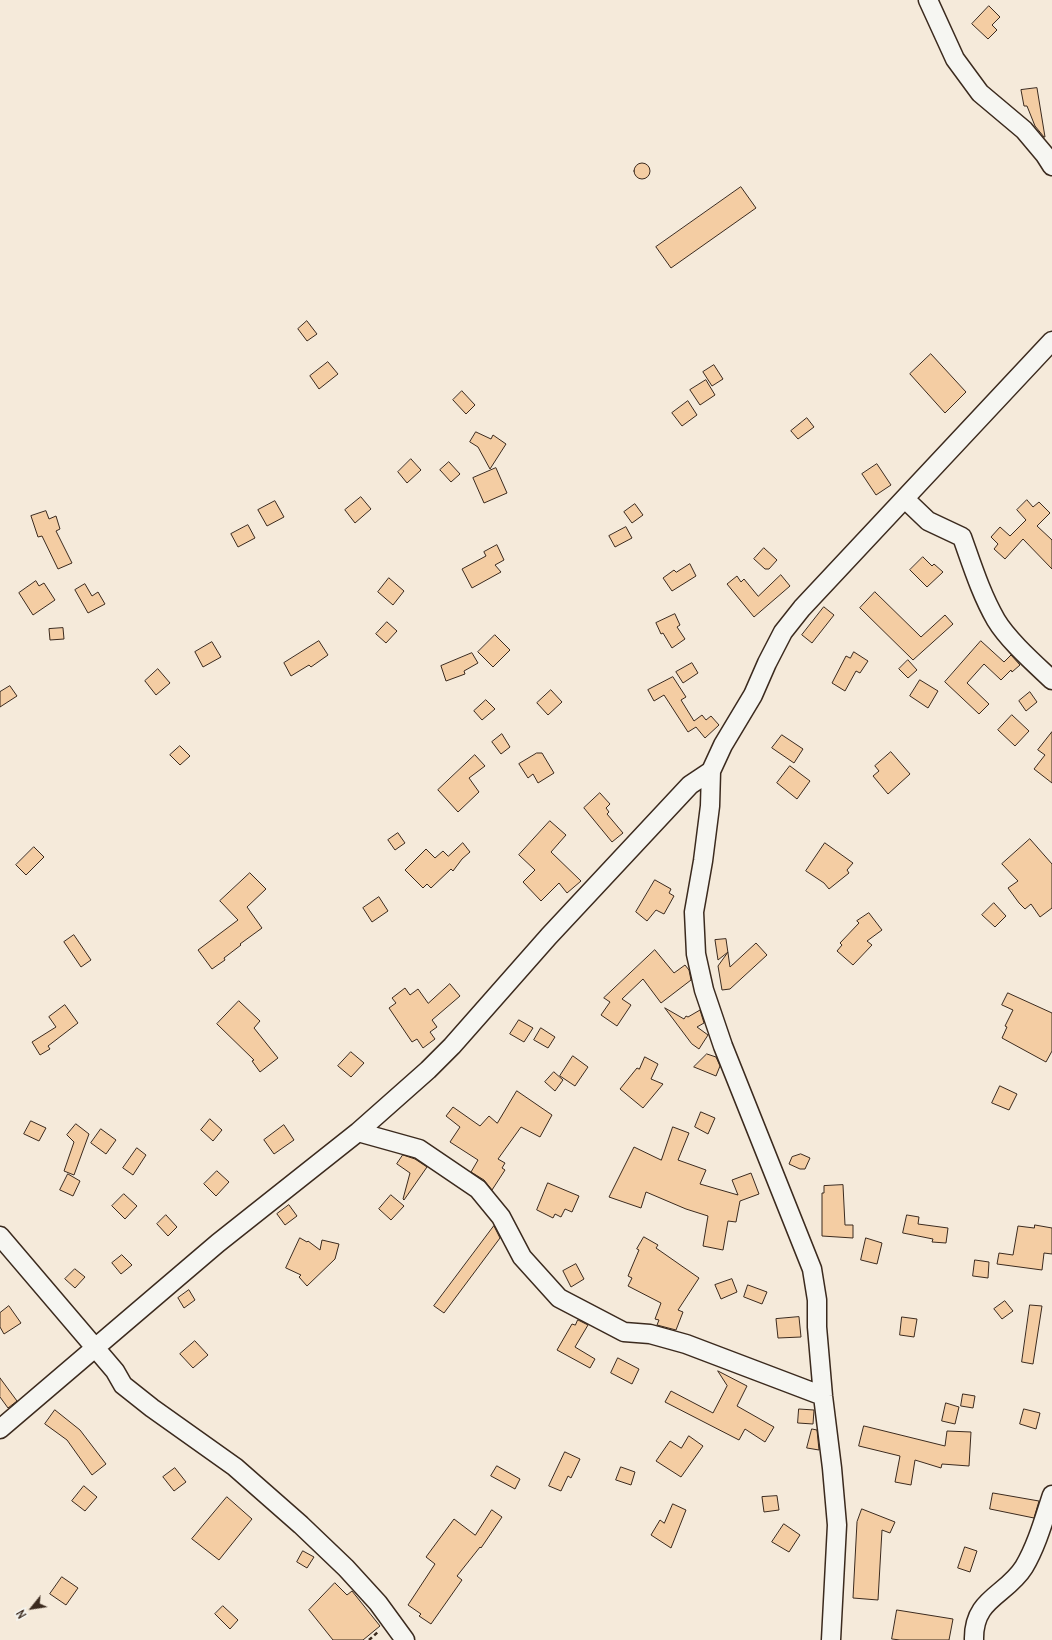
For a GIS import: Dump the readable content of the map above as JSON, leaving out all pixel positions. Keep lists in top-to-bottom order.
{
  "north": "bottom left"
}
